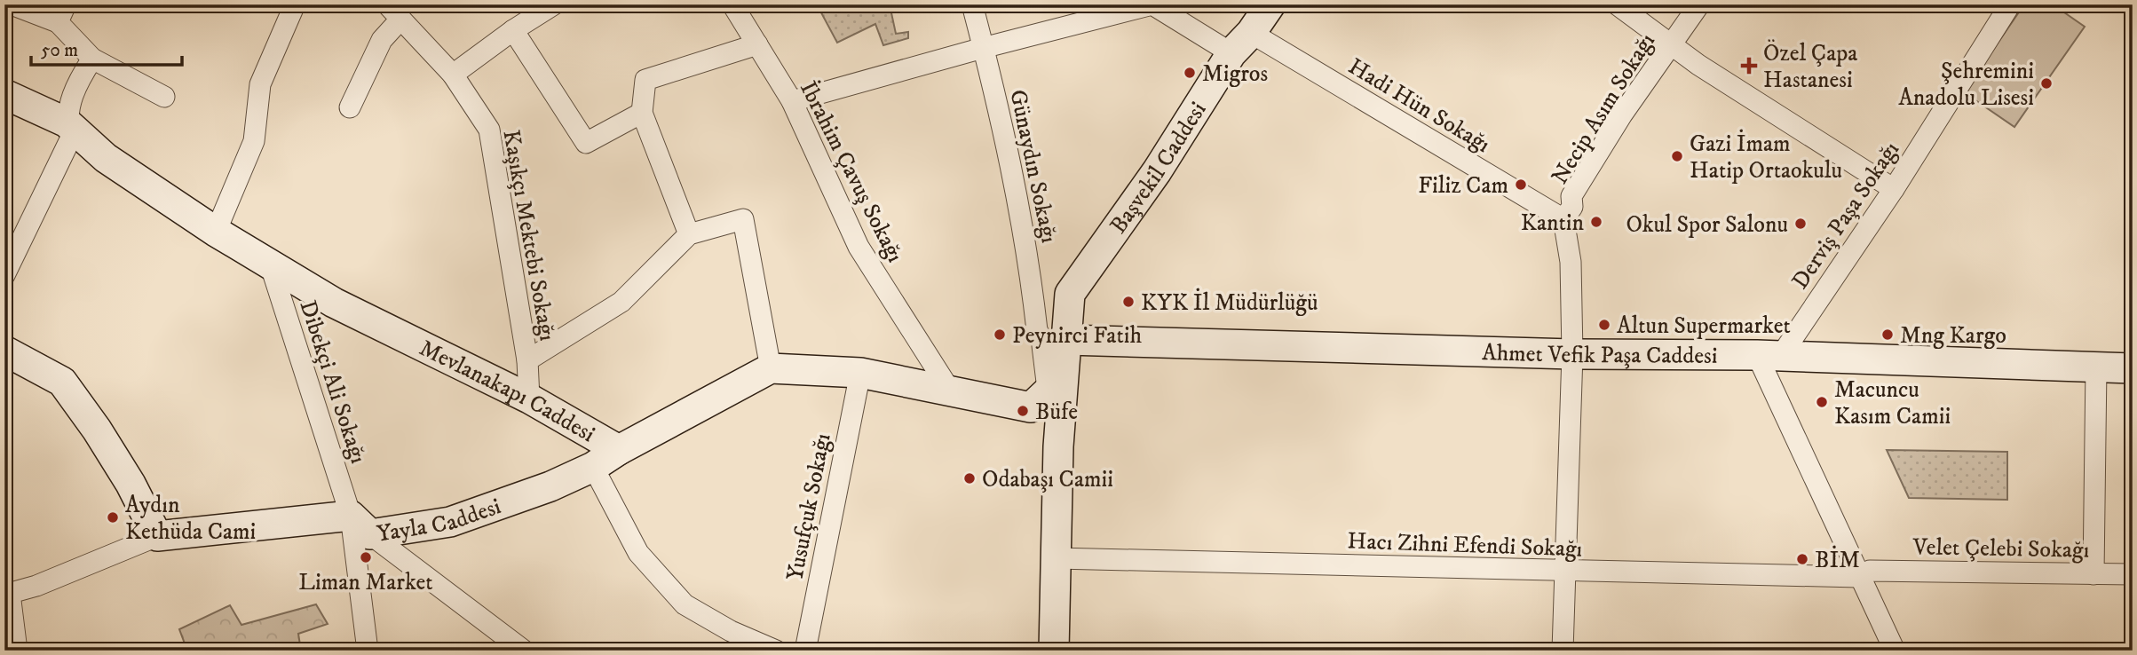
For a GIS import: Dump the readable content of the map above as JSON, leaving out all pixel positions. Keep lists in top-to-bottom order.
{
  "streets": {
    "street": [
      "Hadi Hün Sokağı",
      "Necip Asım Sokağı",
      "Günaydın Sokağı",
      "Başvekil Caddesi",
      "İbrahim Çavuş Sokağı",
      "Derviş Paşa Sokağı",
      "Kaşıkçı Mektebi Sokağı",
      "Ahmet Vefik Paşa Caddesi",
      "Dibekçi Ali Sokağı",
      "Mevlanakapı Caddesi",
      "Yusufçuk Sokağı",
      "Yayla Caddesi",
      "Hacı Zihni Efendi Sokağı",
      "Velet Çelebi Sokağı"
    ]
  },
  "crossings": [
    ["Hadi Hün Sokağı", "Necip Asım Sokağı"],
    ["Hadi Hün Sokağı", "Günaydın Sokağı"],
    ["Hadi Hün Sokağı", "Başvekil Caddesi"],
    ["Hadi Hün Sokağı", "İbrahim Çavuş Sokağı"],
    ["Necip Asım Sokağı", "Ahmet Vefik Paşa Caddesi"],
    ["Necip Asım Sokağı", "Hacı Zihni Efendi Sokağı"],
    ["Günaydın Sokağı", "Başvekil Caddesi"],
    ["Günaydın Sokağı", "Ahmet Vefik Paşa Caddesi"],
    ["Başvekil Caddesi", "Ahmet Vefik Paşa Caddesi"],
    ["Başvekil Caddesi", "Hacı Zihni Efendi Sokağı"],
    ["Derviş Paşa Sokağı", "Ahmet Vefik Paşa Caddesi"],
    ["Kaşıkçı Mektebi Sokağı", "Mevlanakapı Caddesi"],
    ["Dibekçi Ali Sokağı", "Mevlanakapı Caddesi"],
    ["Dibekçi Ali Sokağı", "Yayla Caddesi"],
    ["Mevlanakapı Caddesi", "Yayla Caddesi"],
    ["Hacı Zihni Efendi Sokağı", "Velet Çelebi Sokağı"]
  ],
  "places": {
    "health": ["Özel Çapa Hastanesi"],
    "other": [
      "Migros",
      "Şehremini Anadolu Lisesi",
      "Gazi İmam Hatip Ortaokulu",
      "Filiz Cam",
      "Kantin",
      "Okul Spor Salonu",
      "KYK İl Müdürlüğü",
      "Altun Supermarket",
      "Peynirci Fatih",
      "Mng Kargo",
      "Macuncu Kasım Camii",
      "Büfe",
      "Odabaşı Camii",
      "Aydın Kethüda Cami",
      "Liman Market",
      "BİM"
    ]
  },
  "scale_bar": "50 m"
}
